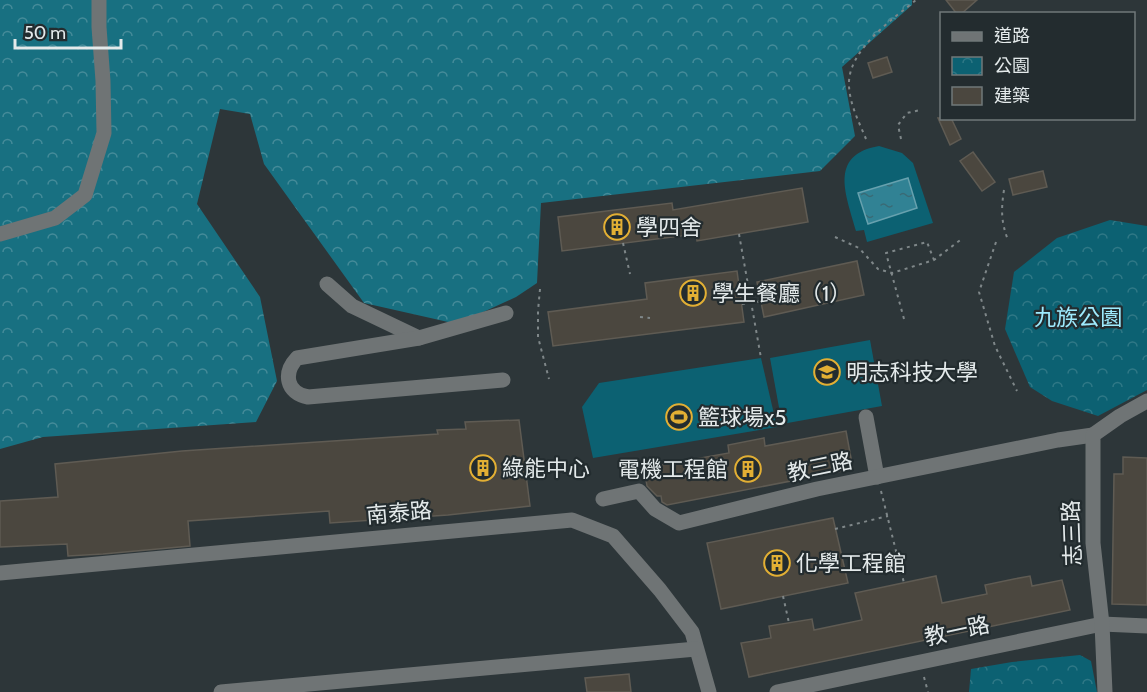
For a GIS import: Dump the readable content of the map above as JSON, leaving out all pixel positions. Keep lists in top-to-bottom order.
{
  "streets": {
    "street": [
      "教三路",
      "南泰路",
      "志三路",
      "教一路"
    ]
  },
  "crossings": [
    ["教三路", "志三路"],
    ["志三路", "教一路"]
  ],
  "parks": ["九族公園"],
  "places": {
    "building": [
      "學四舍",
      "學生餐廳（1）",
      "綠能中心",
      "電機工程館",
      "化學工程館"
    ],
    "school or university": ["明志科技大學"],
    "sports": ["籃球場x5"]
  },
  "legend": ["道路", "公園", "建築"],
  "scale_bar": "50 m"
}
